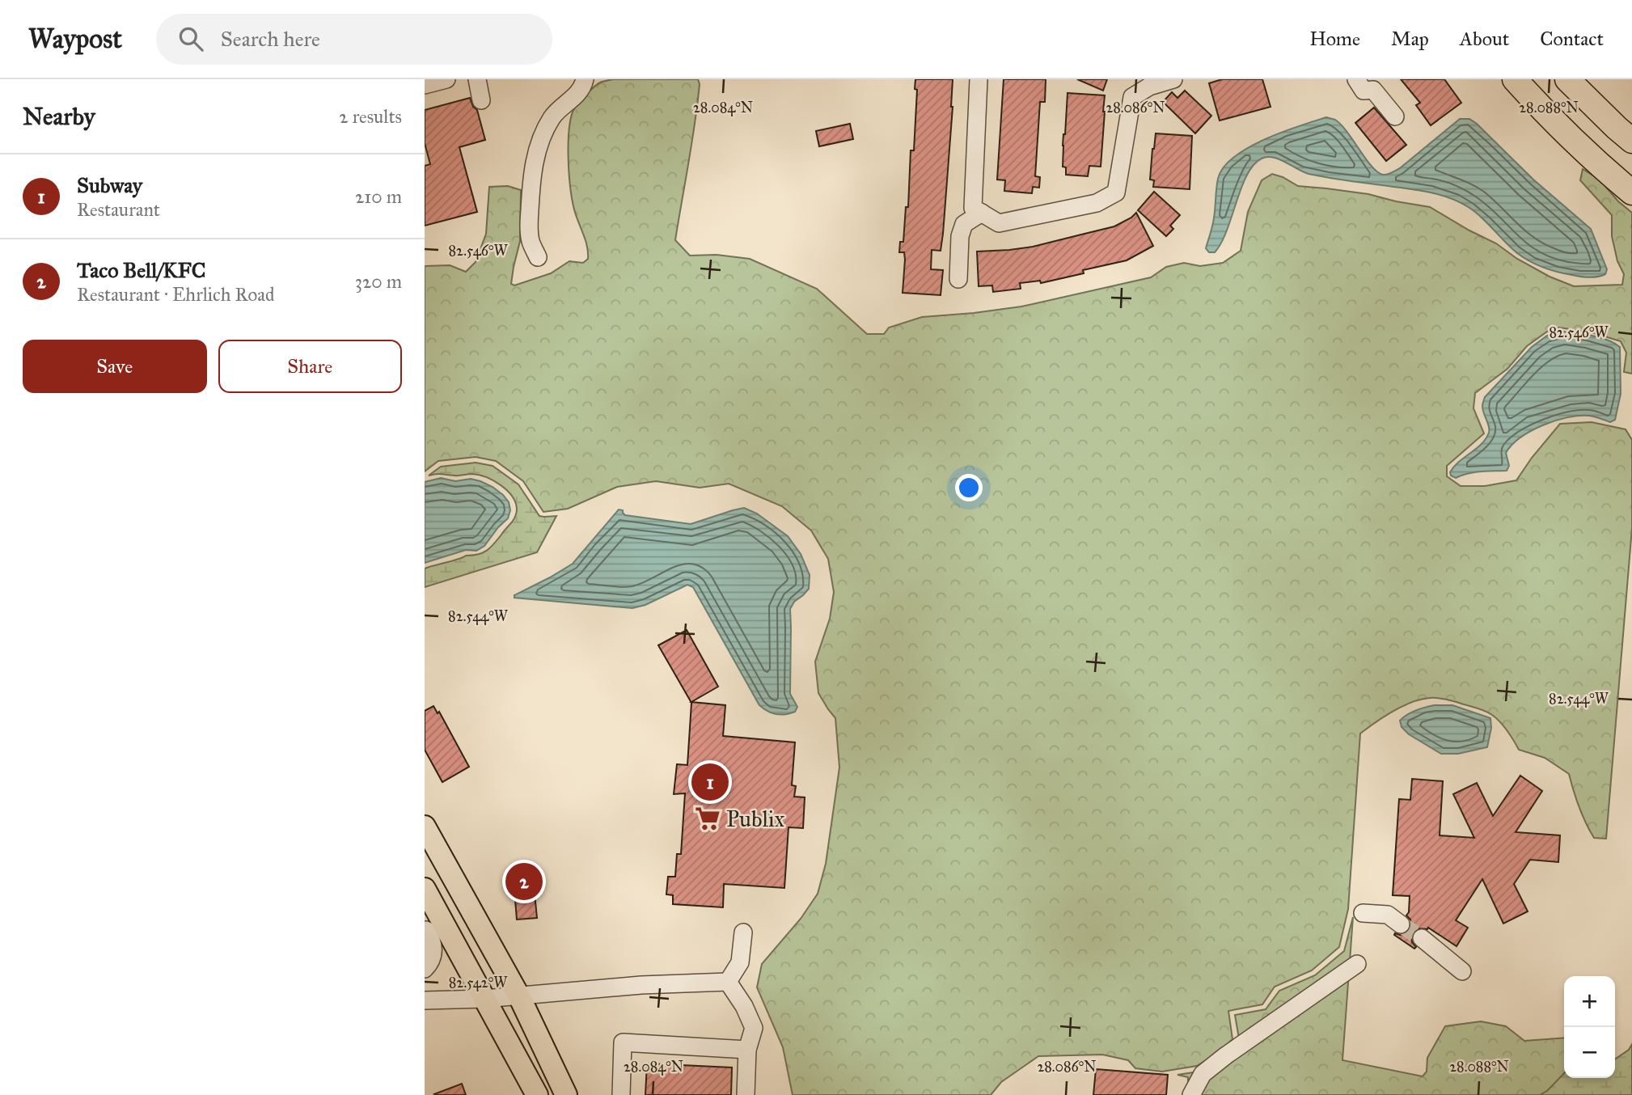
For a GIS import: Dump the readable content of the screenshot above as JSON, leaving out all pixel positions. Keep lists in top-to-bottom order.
{
  "places": {
    "supermarket": ["Publix"]
  },
  "page": {
    "header": "Waypost",
    "search": "Search here",
    "nav": [
      "Home",
      "Map",
      "About",
      "Contact"
    ],
    "heading": ["Nearby", "2 results"],
    "list": [
      {
        "mark": "1",
        "name": "Subway",
        "note": "Restaurant",
        "value": "210 m"
      },
      {
        "mark": "2",
        "name": "Taco Bell/KFC",
        "note": "Restaurant · Ehrlich Road",
        "value": "320 m"
      }
    ],
    "buttons": ["Save", "Share"],
    "pins": ["1", "2"],
    "map_buttons": ["+", "−"]
  },
  "coordinates": [
    "28.084°N",
    "28.086°N",
    "28.088°N",
    "82.546°W",
    "82.544°W",
    "82.542°W"
  ]
}
